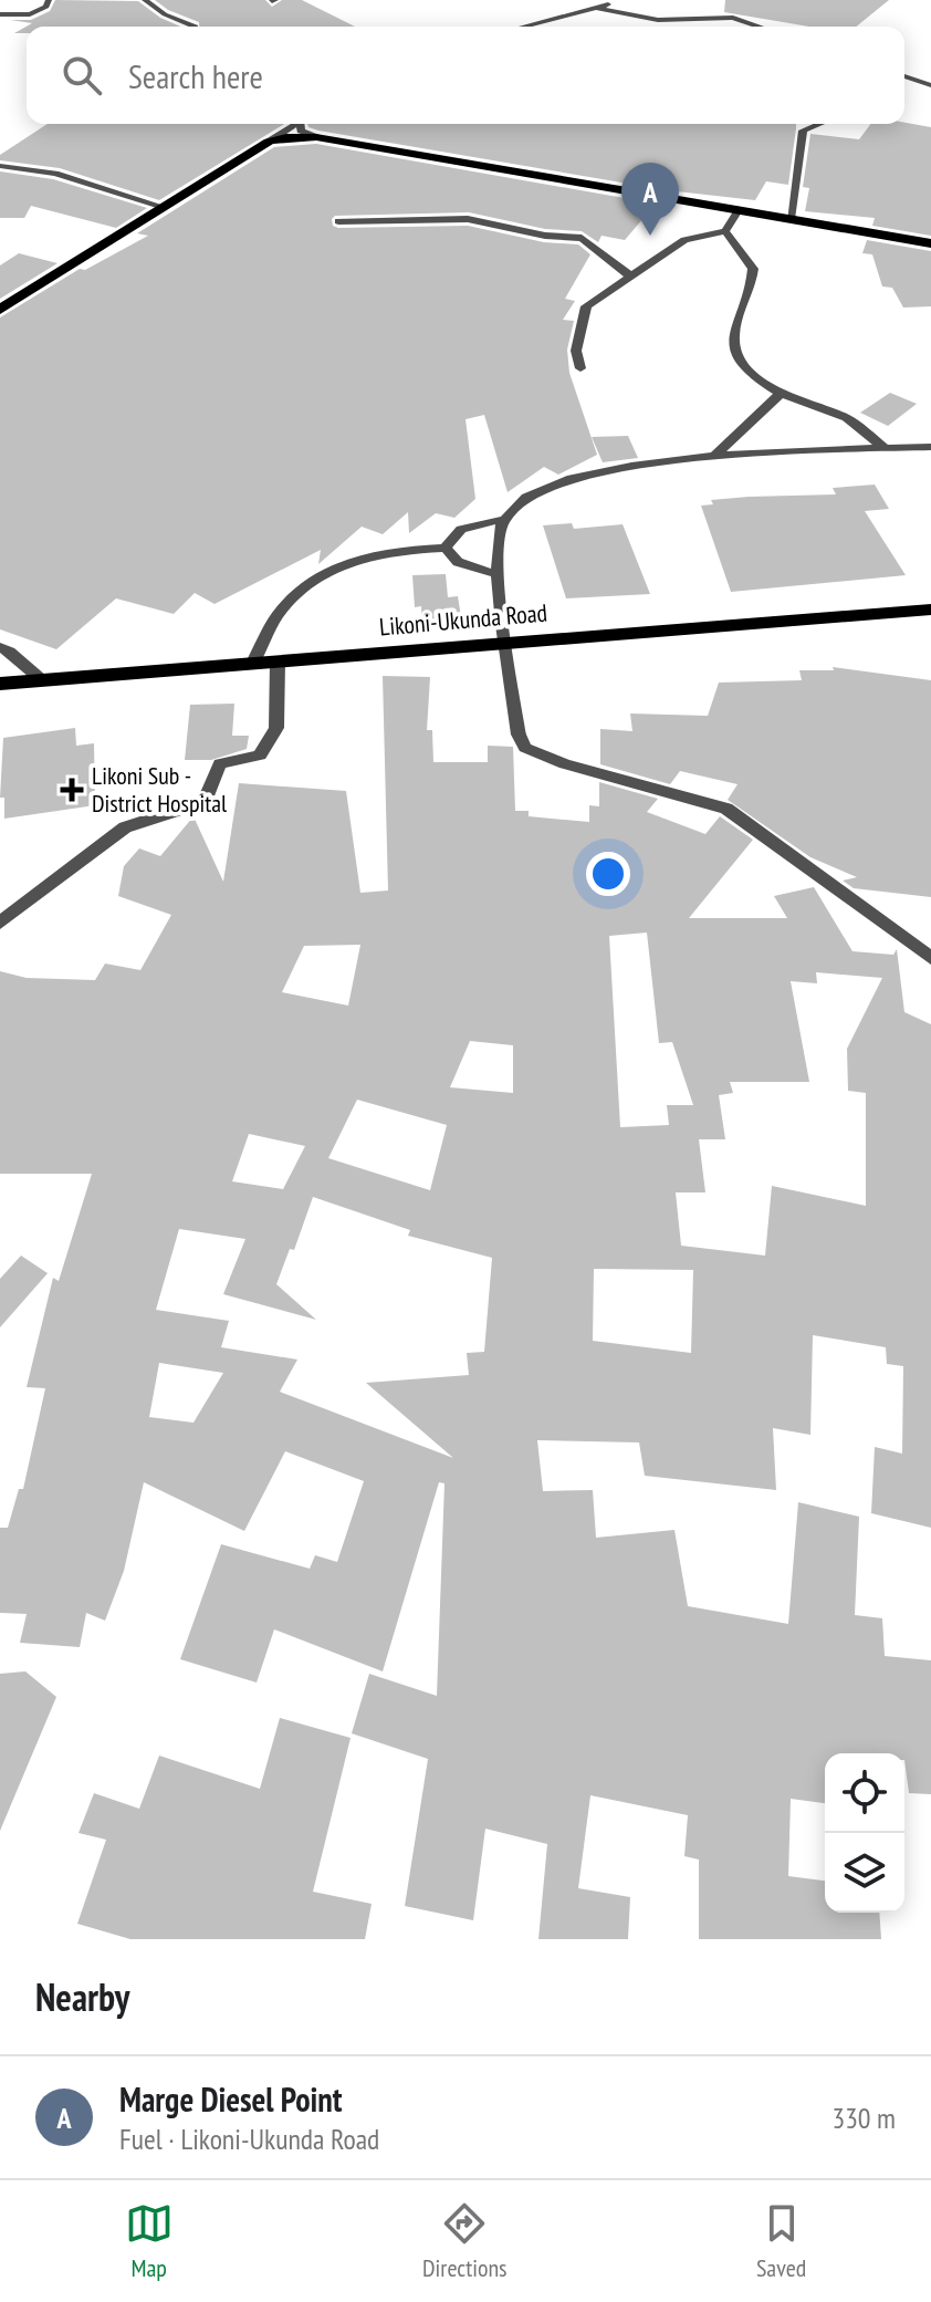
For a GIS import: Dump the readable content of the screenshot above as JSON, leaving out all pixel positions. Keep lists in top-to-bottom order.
{
  "streets": {
    "highway": ["Likoni-Ukunda Road"]
  },
  "places": {
    "health": ["Likoni Sub - District Hospital"]
  },
  "page": {
    "search": "Search here",
    "pins": "A",
    "heading": "Nearby",
    "list": [
      {
        "mark": "A",
        "name": "Marge Diesel Point",
        "note": "Fuel · Likoni-Ukunda Road",
        "value": "330 m"
      }
    ],
    "nav": ["Map", "Directions", "Saved"]
  }
}
